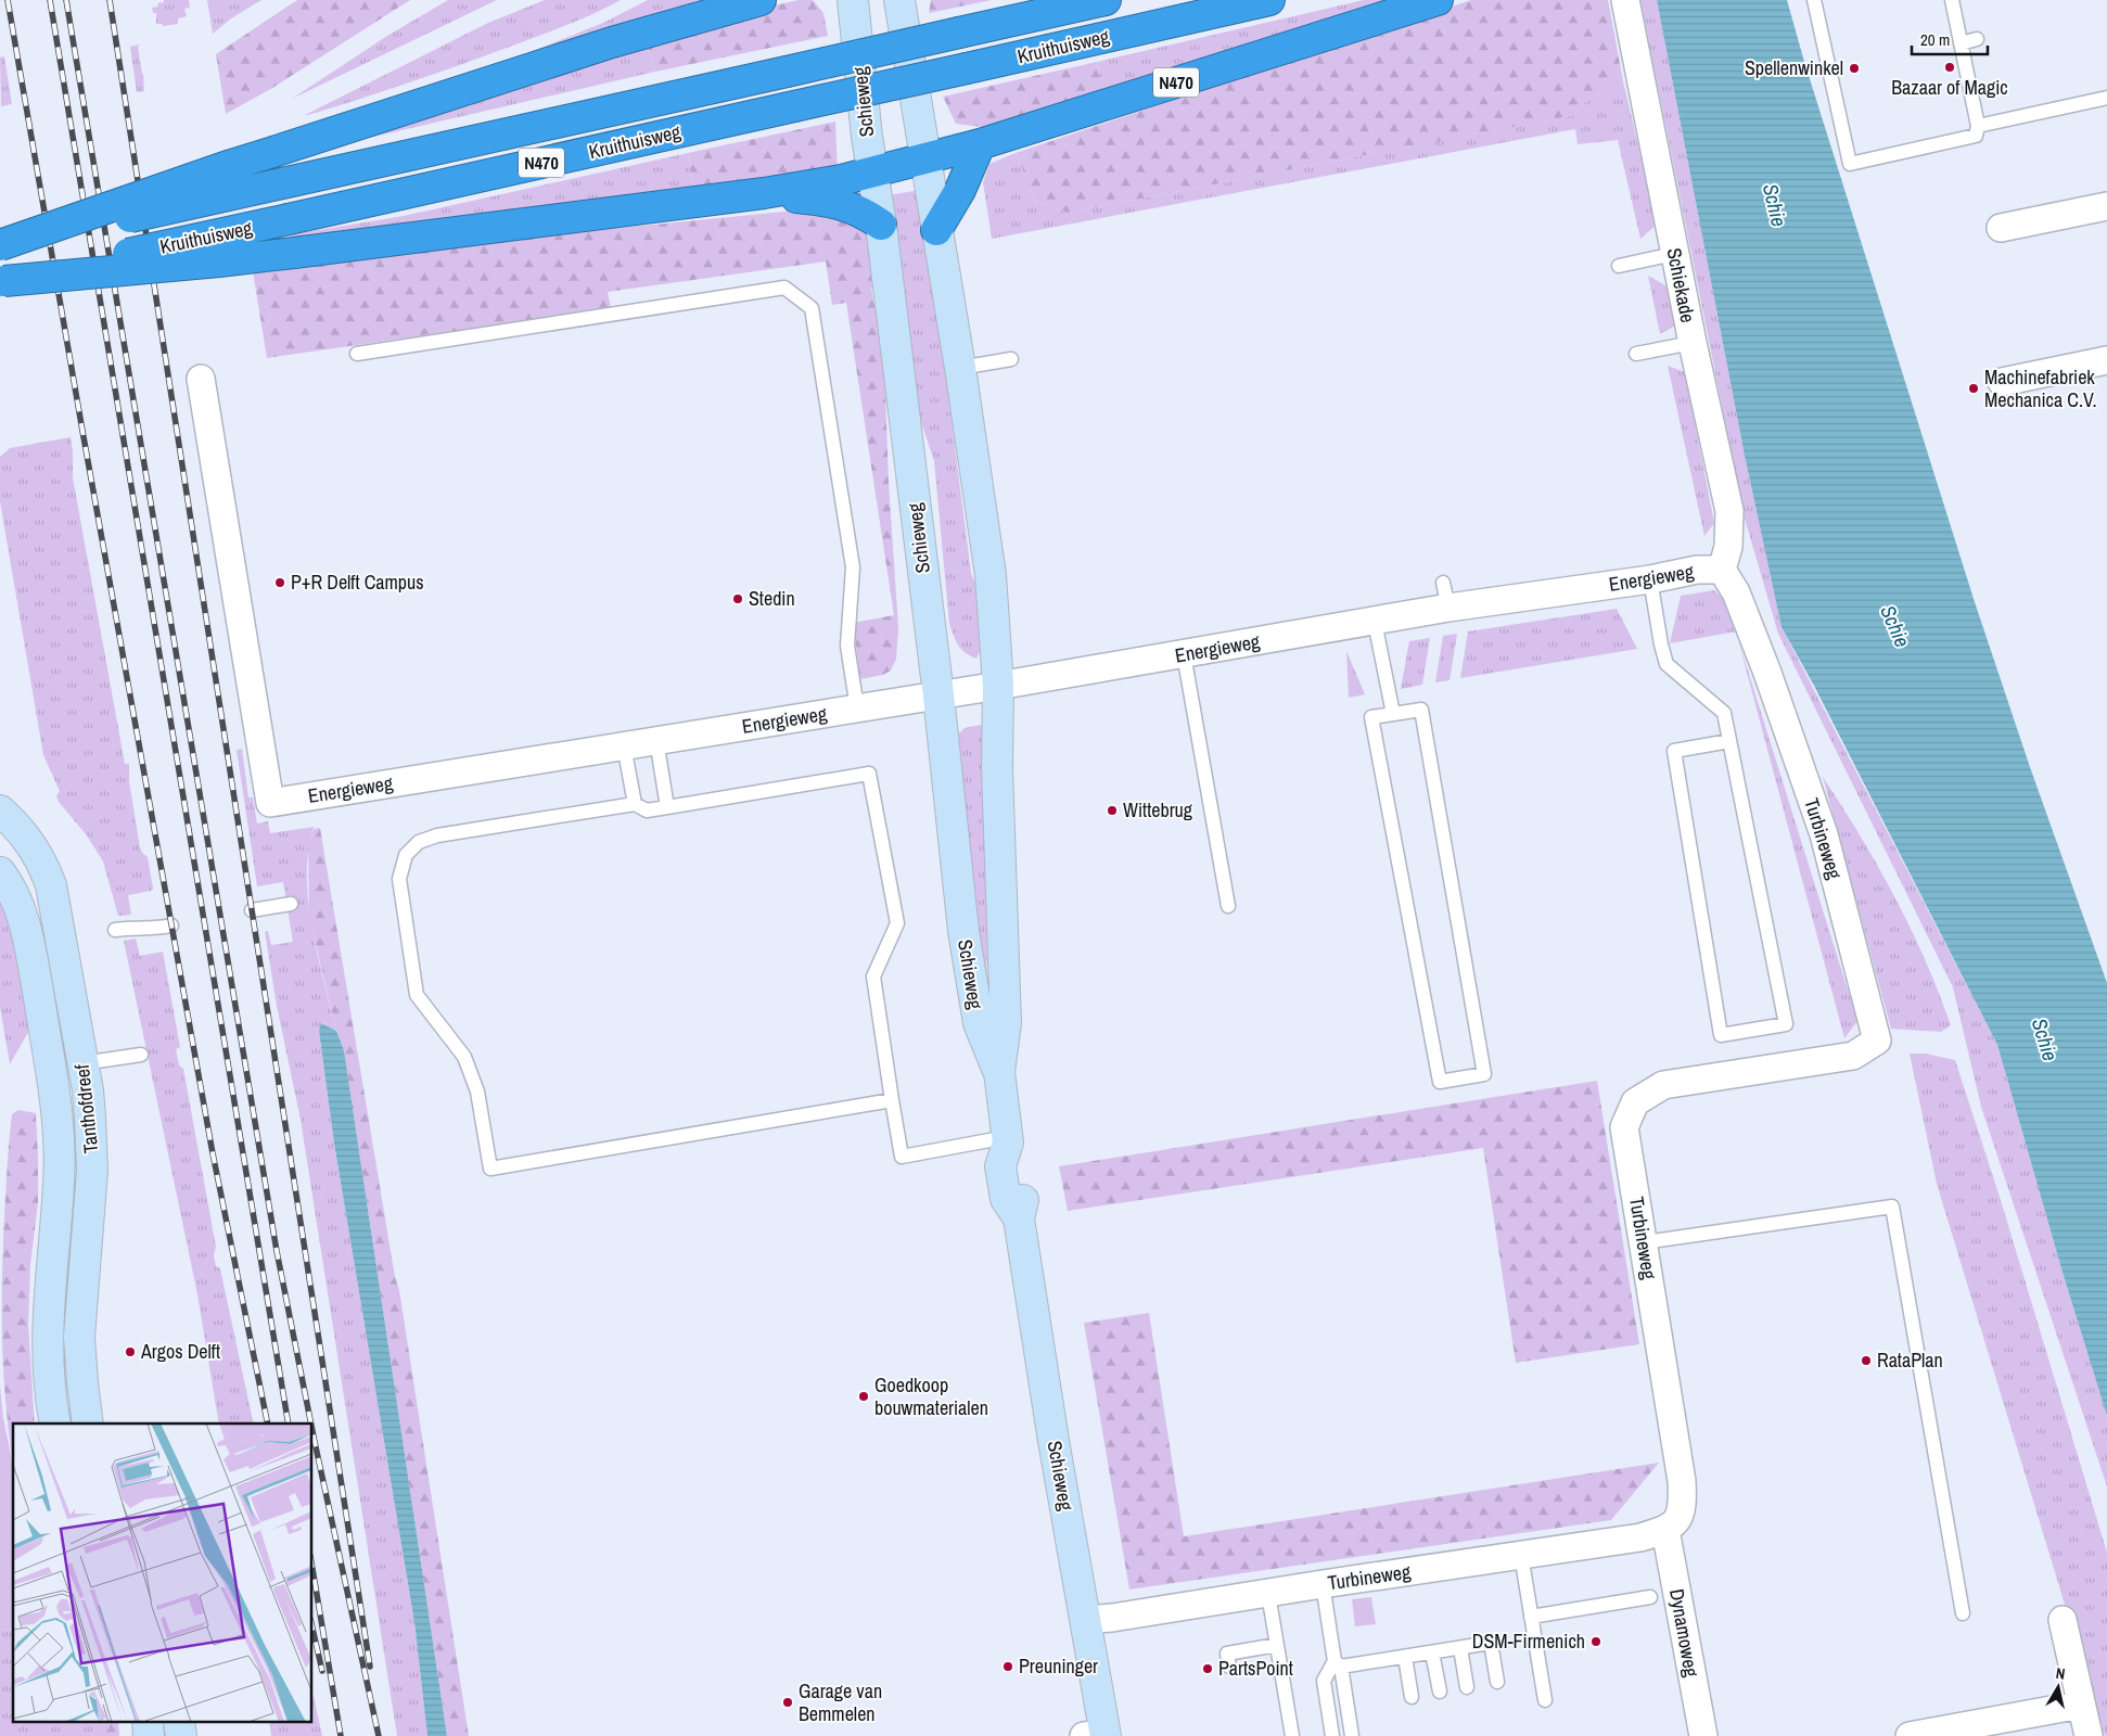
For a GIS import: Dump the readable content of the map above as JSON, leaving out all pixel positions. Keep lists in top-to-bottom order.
{
  "streets": {
    "highway": ["Kruithuisweg", "N470"],
    "street": [
      "Schieweg",
      "Schiekade",
      "Energieweg",
      "Turbineweg",
      "Tanthofdreef",
      "Dynamoweg"
    ]
  },
  "crossings": [
    ["Kruithuisweg", "N470"],
    ["N470", "Schieweg"],
    ["Schieweg", "Energieweg"],
    ["Schieweg", "Turbineweg"],
    ["Schiekade", "Energieweg"],
    ["Schiekade", "Turbineweg"],
    ["Energieweg", "Turbineweg"],
    ["Turbineweg", "Dynamoweg"]
  ],
  "water": ["Schie"],
  "places": [
    "Bazaar of Magic",
    "Spellenwinkel",
    "Machinefabriek Mechanica C.V.",
    "P+R Delft Campus",
    "Stedin",
    "Wittebrug",
    "Argos Delft",
    "RataPlan",
    "Goedkoop bouwmaterialen",
    "DSM-Firmenich",
    "Preuninger",
    "PartsPoint",
    "Garage van Bemmelen"
  ],
  "scale_bar": "20 m",
  "north": "top"
}
